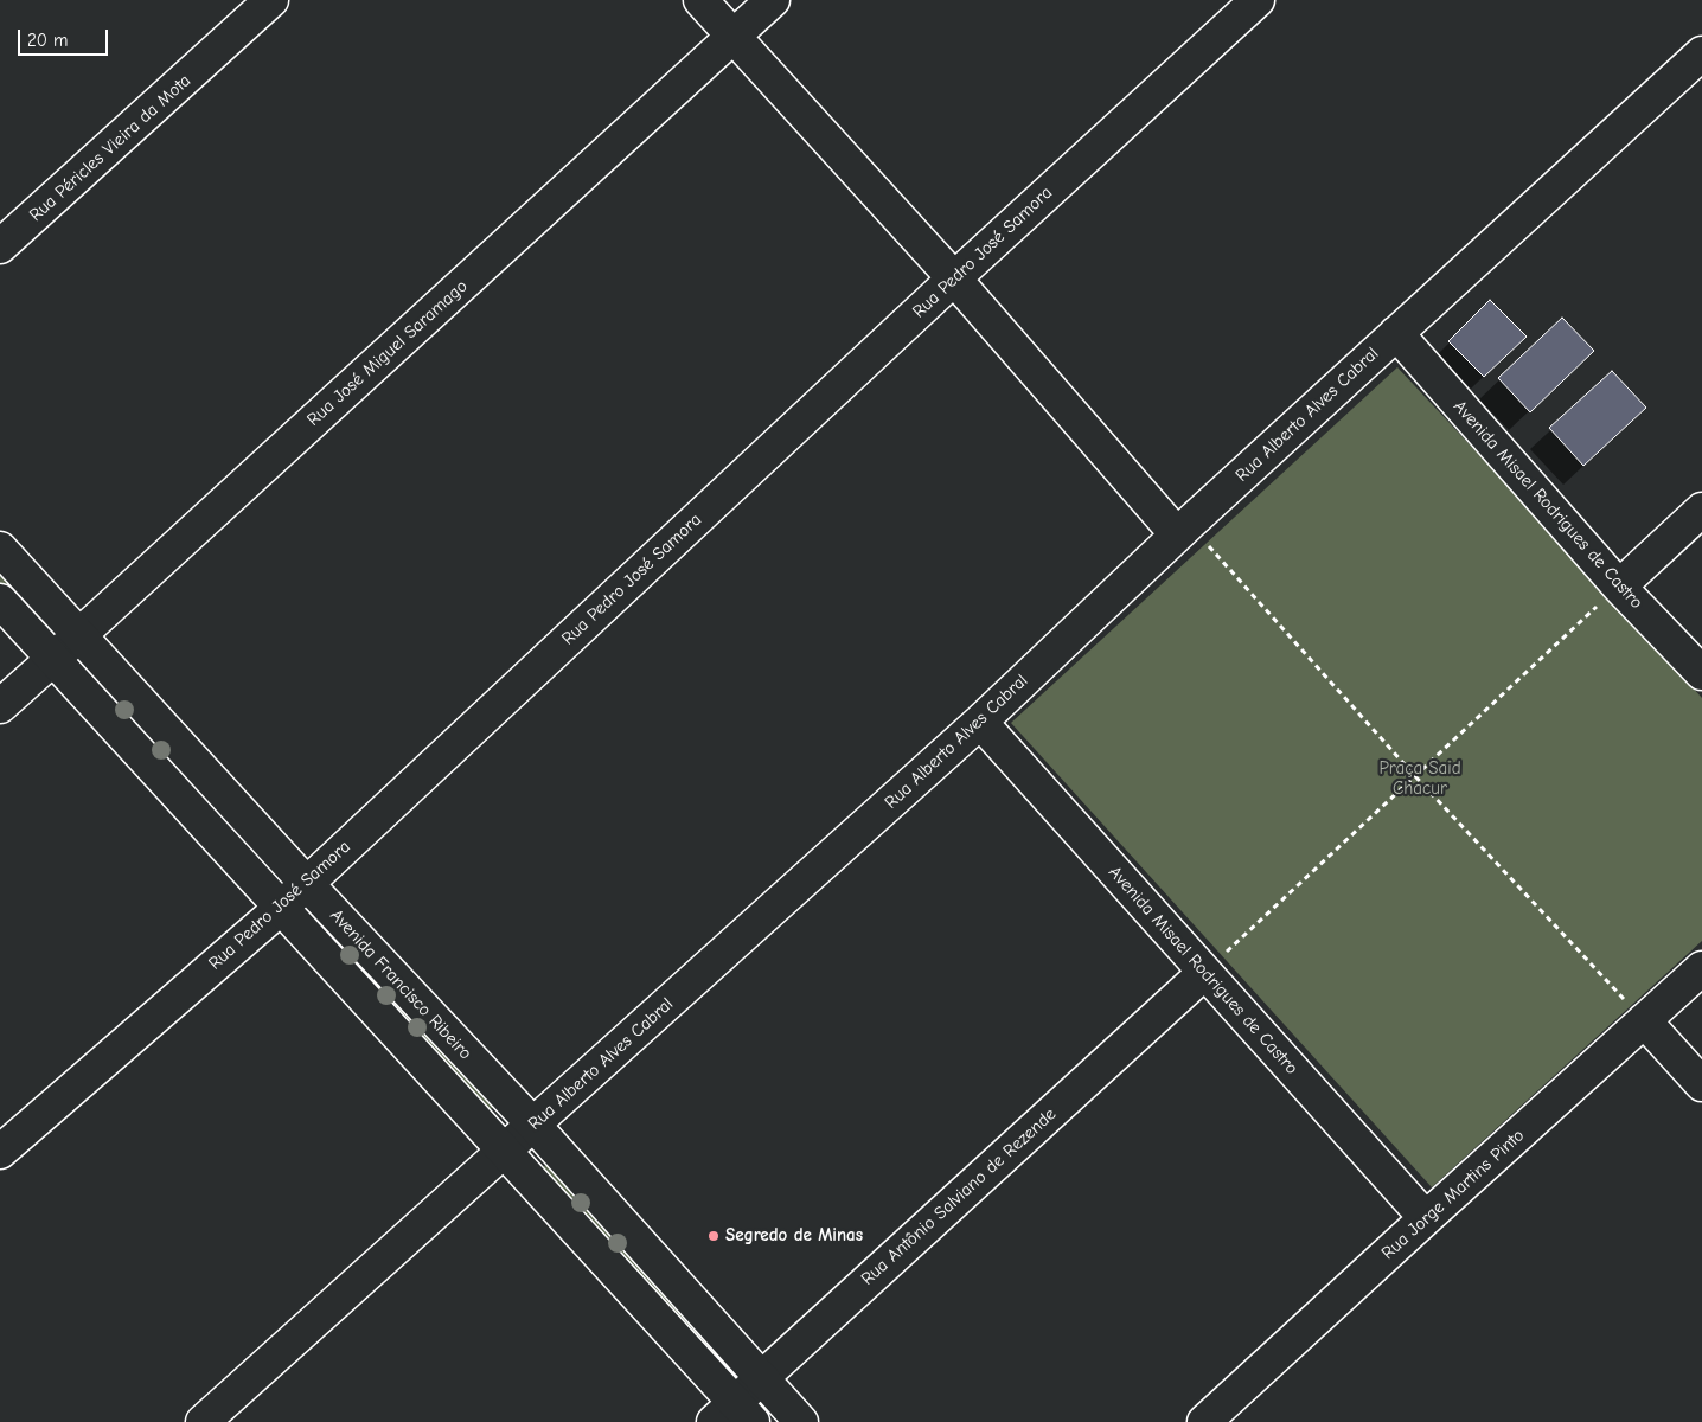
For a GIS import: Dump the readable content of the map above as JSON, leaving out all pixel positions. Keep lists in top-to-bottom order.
{
  "streets": {
    "street": [
      "Rua Péricles Vieira da Mota",
      "Rua Pedro José Samora",
      "Rua José Miguel Saramago",
      "Rua Alberto Alves Cabral",
      "Avenida Misael Rodrigues de Castro",
      "Avenida Francisco Ribeiro",
      "Rua Jorge Martins Pinto",
      "Rua Antônio Salviano de Rezende"
    ]
  },
  "crossings": [
    ["Rua Pedro José Samora", "Avenida Francisco Ribeiro"],
    ["Rua José Miguel Saramago", "Avenida Francisco Ribeiro"],
    ["Rua Alberto Alves Cabral", "Avenida Misael Rodrigues de Castro"],
    ["Rua Alberto Alves Cabral", "Avenida Francisco Ribeiro"],
    ["Avenida Misael Rodrigues de Castro", "Rua Jorge Martins Pinto"],
    ["Avenida Misael Rodrigues de Castro", "Rua Antônio Salviano de Rezende"],
    ["Avenida Francisco Ribeiro", "Rua Antônio Salviano de Rezende"]
  ],
  "parks": ["Praça Said Chacur"],
  "places": ["Segredo de Minas"],
  "scale_bar": "20 m"
}
